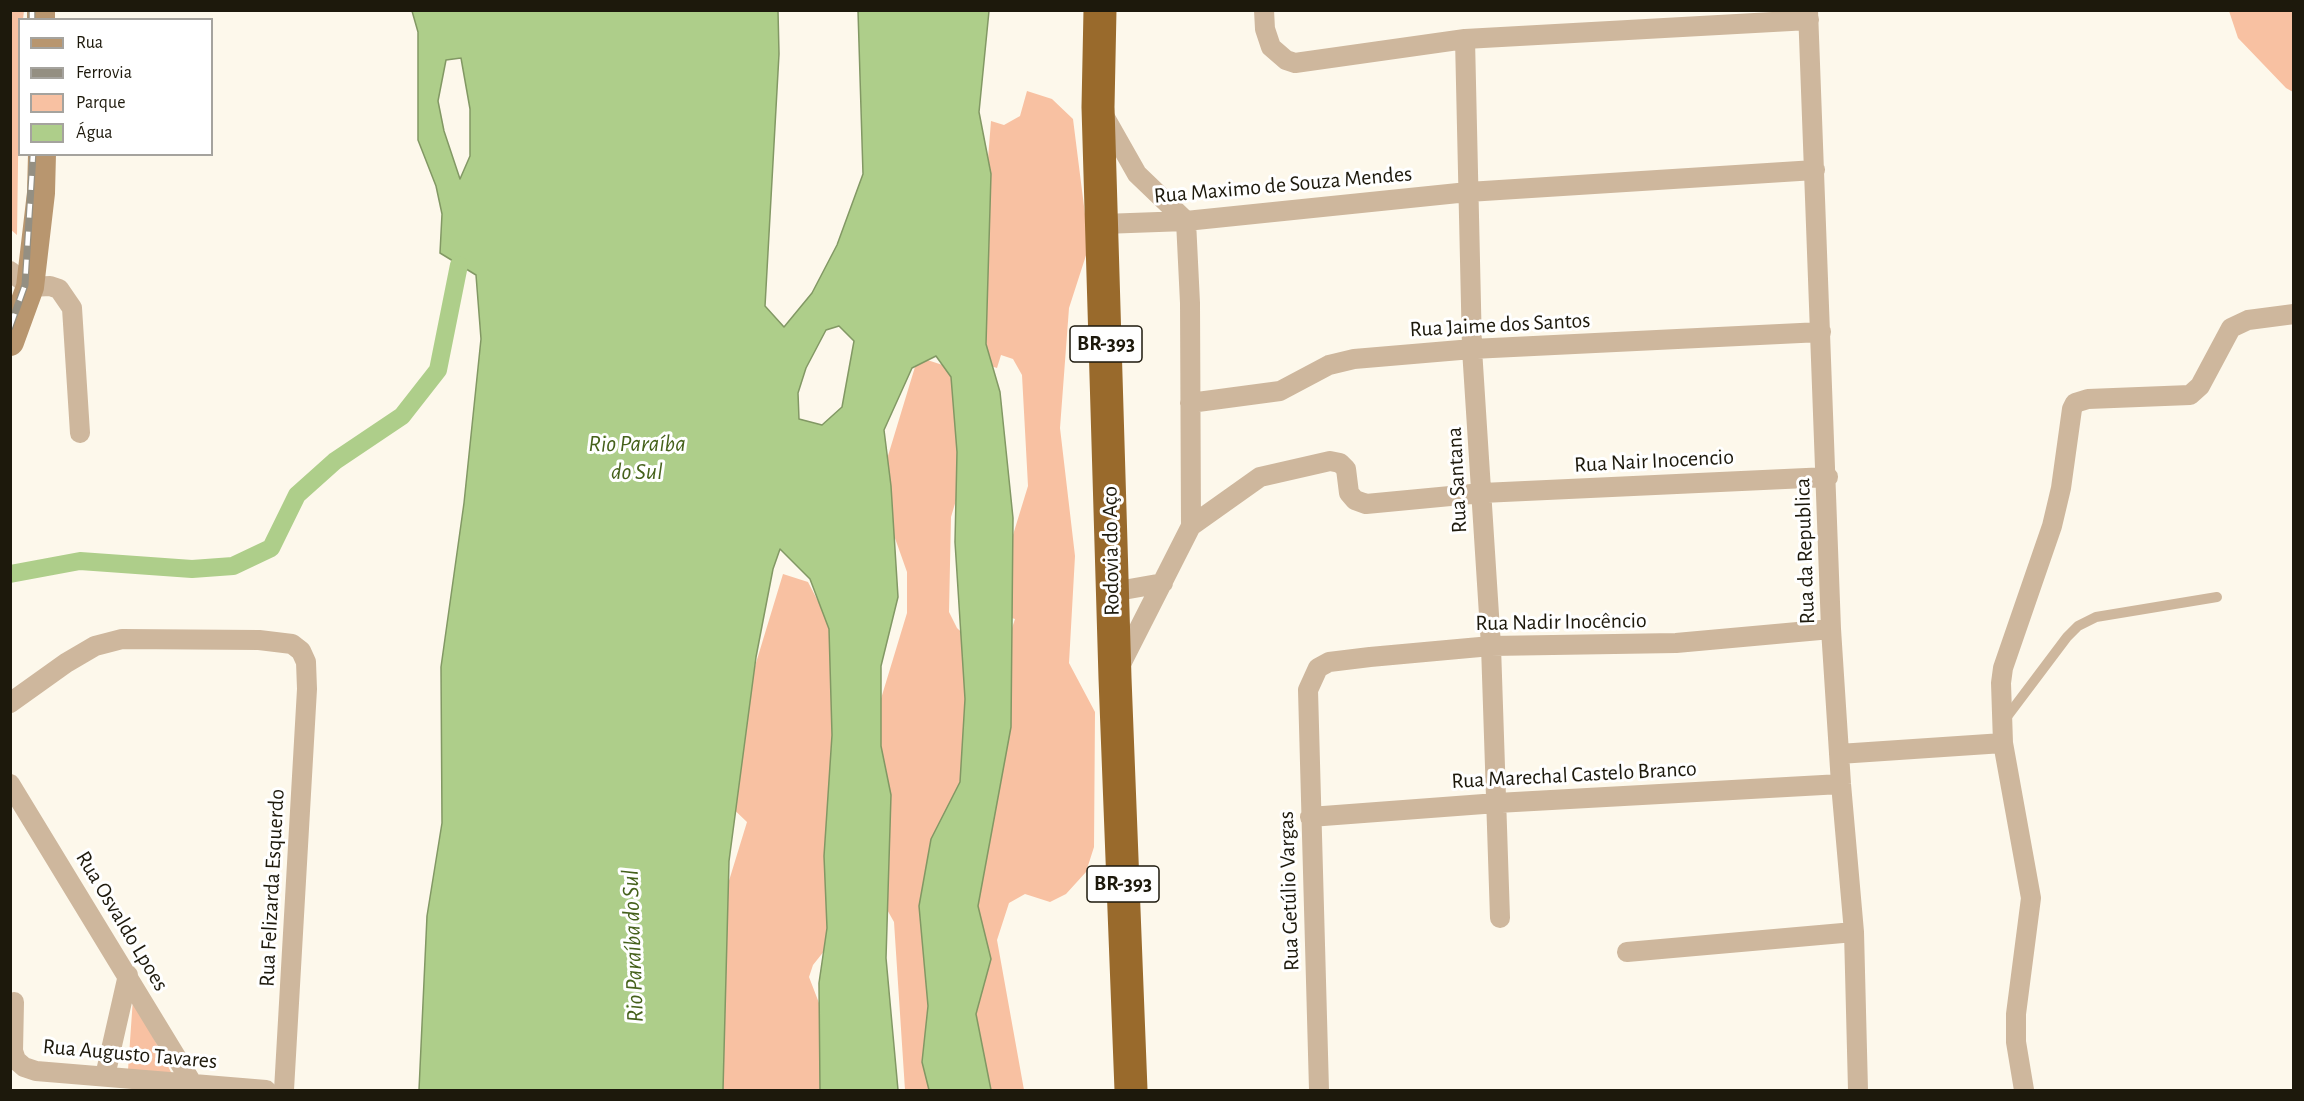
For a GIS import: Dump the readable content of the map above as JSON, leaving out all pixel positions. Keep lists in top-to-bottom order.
{
  "streets": {
    "highway": ["BR-393", "Rodovia do Aço"],
    "street": [
      "Rua Maximo de Souza Mendes",
      "Rua Jaime dos Santos",
      "Rua Nair Inocencio",
      "Rua Santana",
      "Rua da Republica",
      "Rua Nadir Inocêncio",
      "Rua Marechal Castelo Branco",
      "Rua Felizarda Esquerdo",
      "Rua Getúlio Vargas",
      "Rua Osvaldo Lpoes",
      "Rua Augusto Tavares"
    ]
  },
  "crossings": [
    ["Rua Maximo de Souza Mendes", "Rua Santana"],
    ["Rua Maximo de Souza Mendes", "Rodovia do Aço"],
    ["Rua Jaime dos Santos", "Rua Santana"],
    ["Rua Jaime dos Santos", "Rua da Republica"],
    ["Rua Nair Inocencio", "Rua Santana"],
    ["Rua Nair Inocencio", "Rua da Republica"],
    ["Rua Santana", "Rua Nadir Inocêncio"],
    ["Rua Santana", "Rua Marechal Castelo Branco"],
    ["Rua da Republica", "Rua Nadir Inocêncio"],
    ["Rua da Republica", "Rua Marechal Castelo Branco"],
    ["Rua Nadir Inocêncio", "Rua Getúlio Vargas"],
    ["Rua Marechal Castelo Branco", "Rua Getúlio Vargas"],
    ["Rua Osvaldo Lpoes", "Rua Augusto Tavares"]
  ],
  "water": ["Rio Paraíba do Sul"],
  "legend": [
    "Rua",
    "Ferrovia",
    "Parque",
    "Água"
  ]
}
